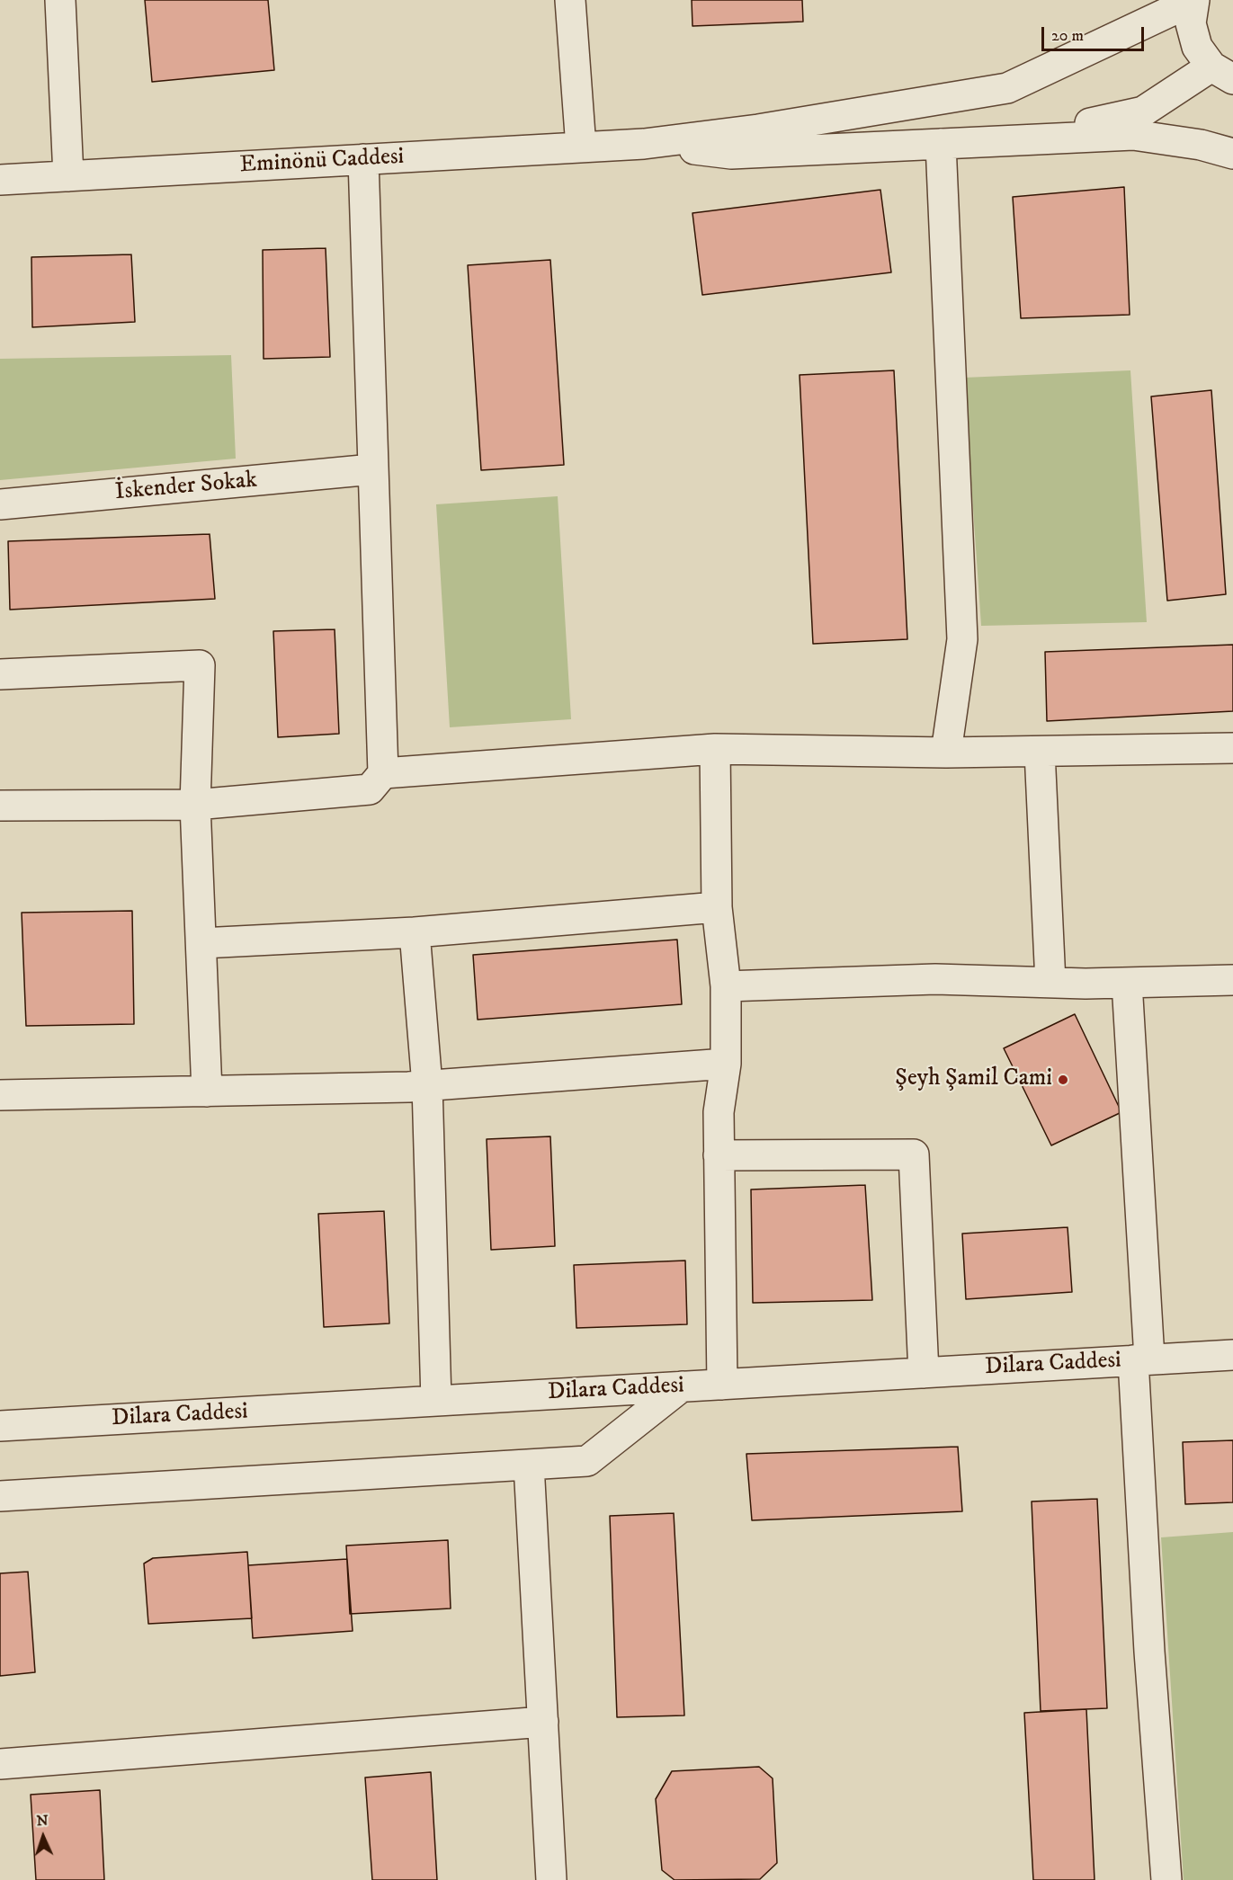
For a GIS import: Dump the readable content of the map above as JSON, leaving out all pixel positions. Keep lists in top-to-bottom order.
{
  "streets": {
    "street": ["Eminönü Caddesi", "İskender Sokak", "Dilara Caddesi"]
  },
  "places": ["Şeyh Şamil Cami"],
  "scale_bar": "20 m",
  "north": "top"
}
